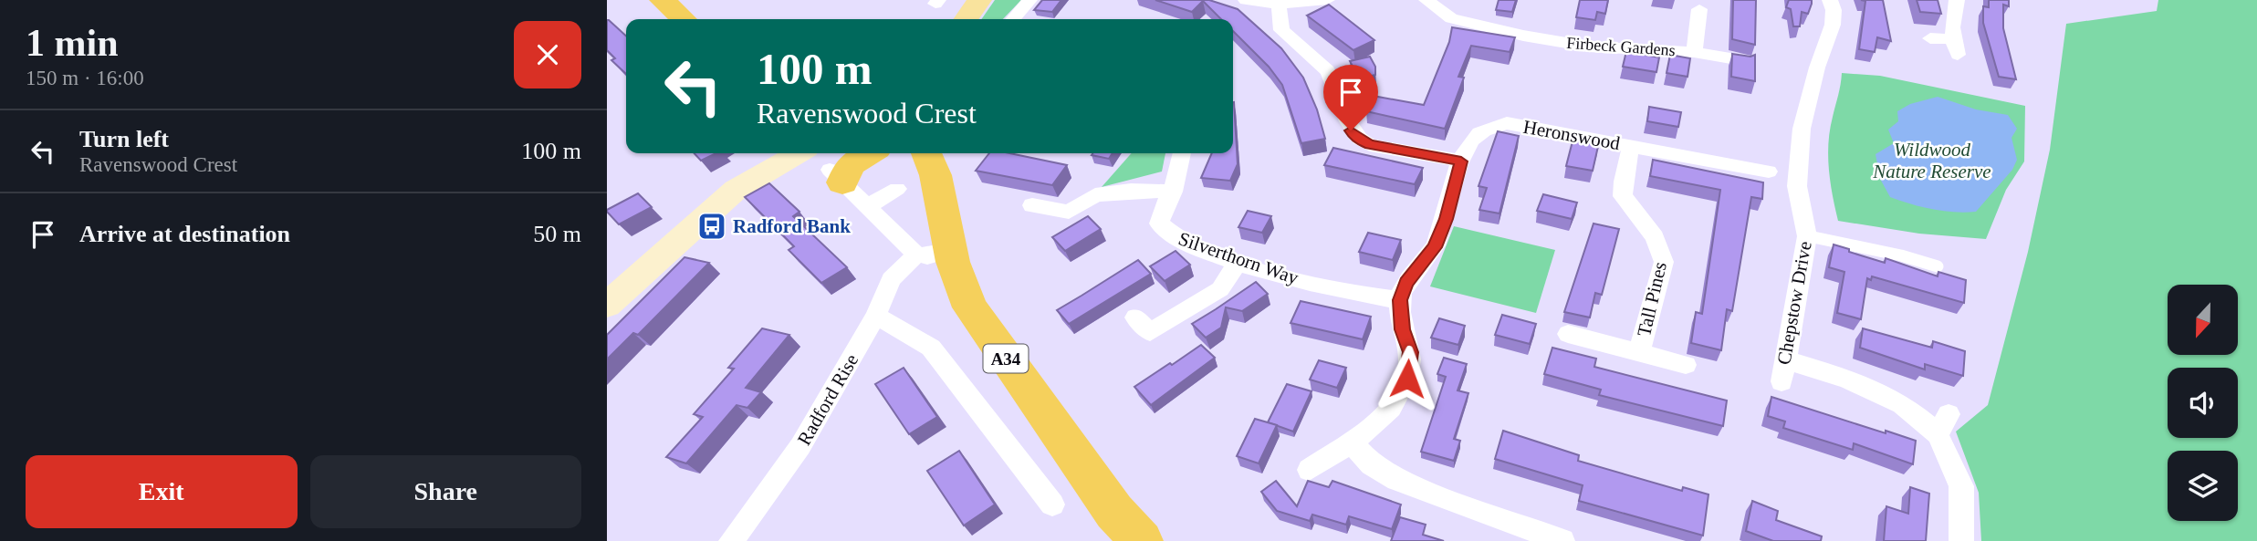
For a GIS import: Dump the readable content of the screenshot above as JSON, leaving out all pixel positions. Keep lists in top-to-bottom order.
{
  "streets": {
    "highway": ["A34"],
    "street": [
      "Firbeck Gardens",
      "Heronswood",
      "Silverthorn Way",
      "Tall Pines",
      "Chepstow Drive",
      "Radford Rise"
    ]
  },
  "crossings": [
    ["Heronswood", "Silverthorn Way"],
    ["Heronswood", "Tall Pines"],
    ["A34", "Radford Rise"]
  ],
  "parks": ["Wildwood Nature Reserve"],
  "places": {
    "bus stop": ["Radford Bank"]
  },
  "north": "bottom",
  "page": {
    "heading": ["1 min", "150 m · 16:00"],
    "turn": ["100 m", "Ravenswood Crest"],
    "list": [
      {
        "name": "Turn left",
        "note": "Ravenswood Crest",
        "value": "100 m"
      },
      {
        "name": "Arrive at destination",
        "value": "50 m"
      }
    ],
    "buttons": ["Exit", "Share"]
  }
}
